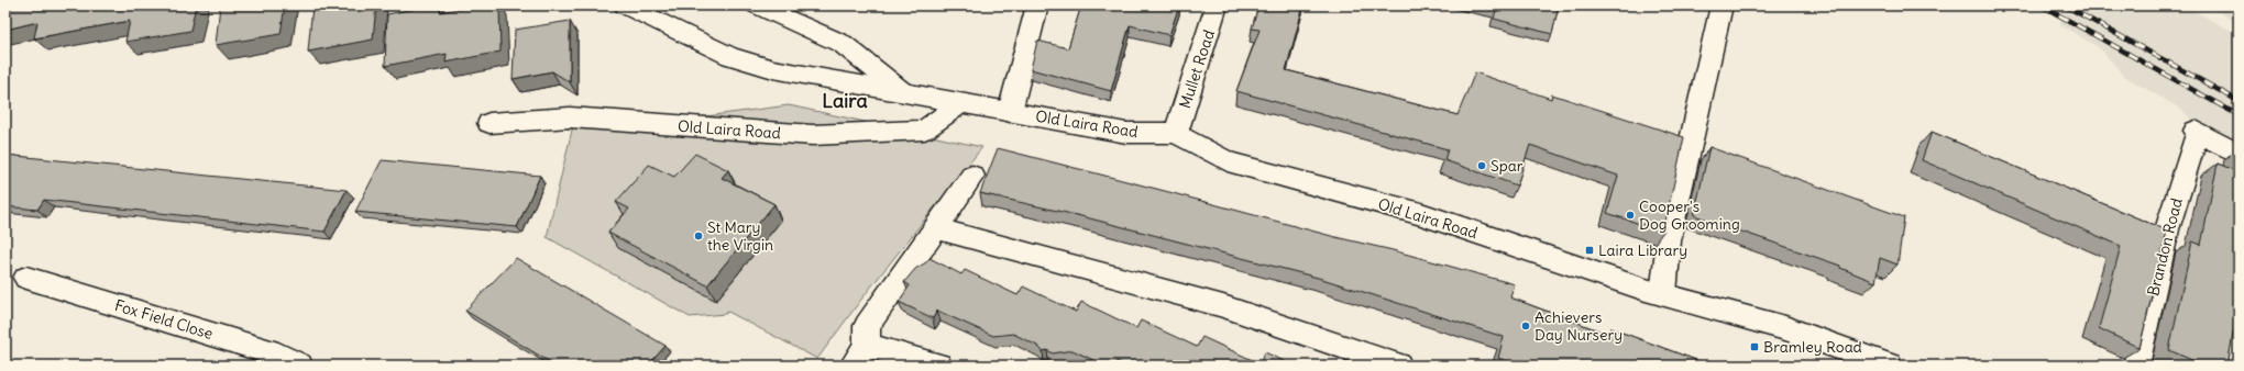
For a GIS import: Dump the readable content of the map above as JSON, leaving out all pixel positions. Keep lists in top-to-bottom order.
{
  "streets": {
    "main road": [
      "Mullet Road",
      "Old Laira Road",
      "Brandon Road",
      "Fox Field Close"
    ]
  },
  "crossings": [
    ["Mullet Road", "Old Laira Road"]
  ],
  "districts": ["Laira"],
  "places": {
    "other": [
      "Spar",
      "Cooper's Dog Grooming",
      "St Mary the Virgin",
      "Achievers Day Nursery"
    ],
    "transit": ["Laira Library", "Bramley Road"]
  }
}
